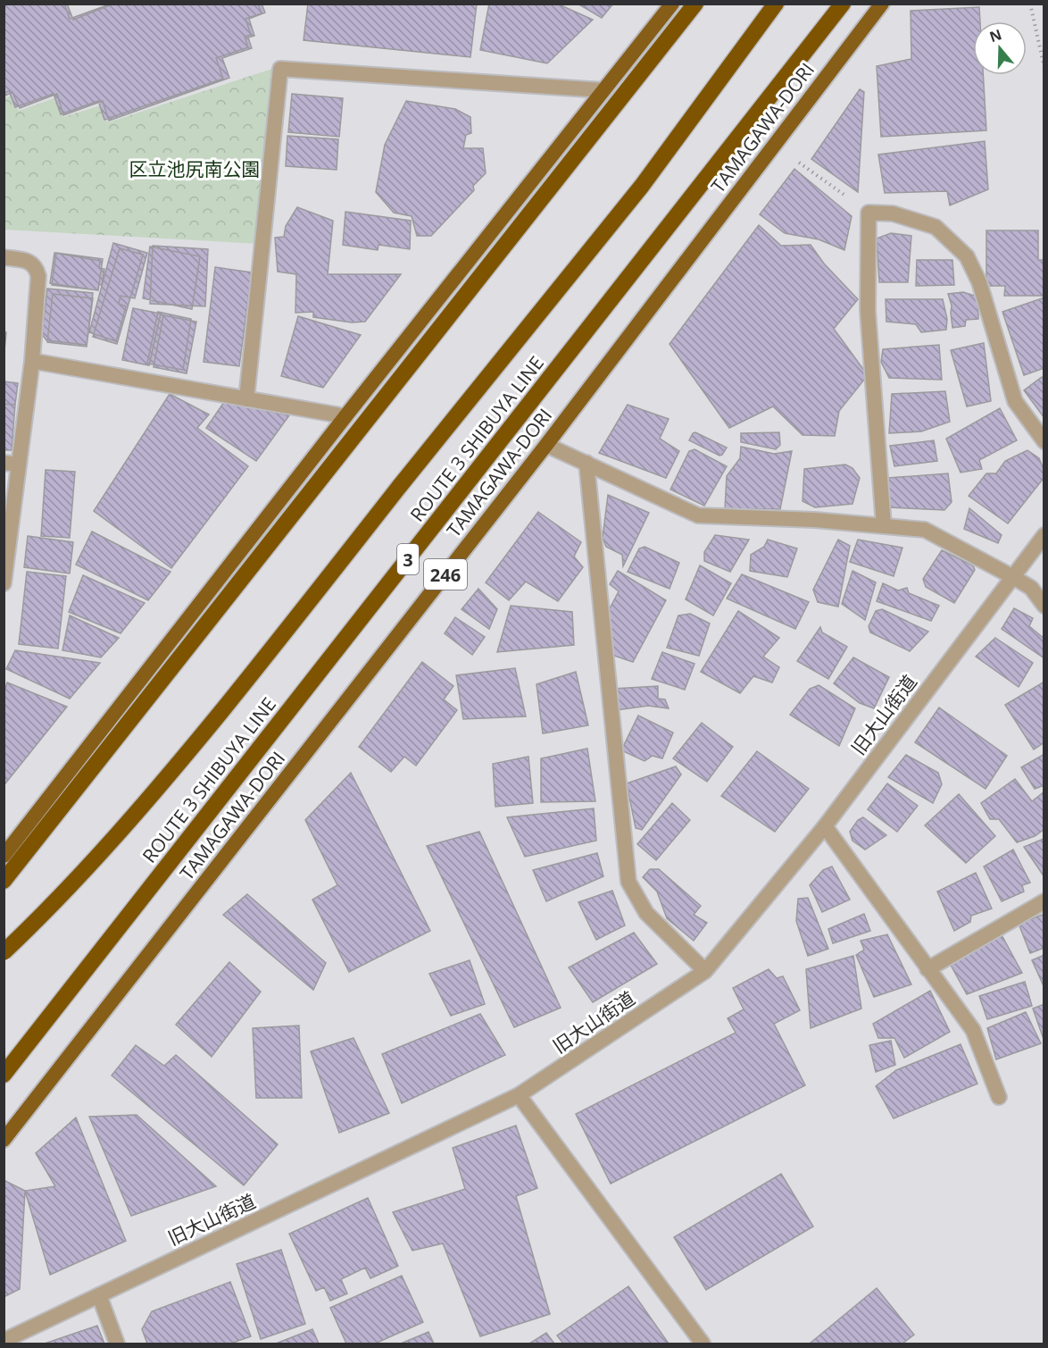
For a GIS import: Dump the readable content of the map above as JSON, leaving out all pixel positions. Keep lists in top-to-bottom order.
{
  "streets": {
    "highway": [
      "TAMAGAWA-DORI",
      "ROUTE 3 SHIBUYA LINE",
      "3",
      "246"
    ],
    "street": ["旧大山街道"]
  },
  "parks": ["区立池尻南公園"],
  "north": "top"
}
